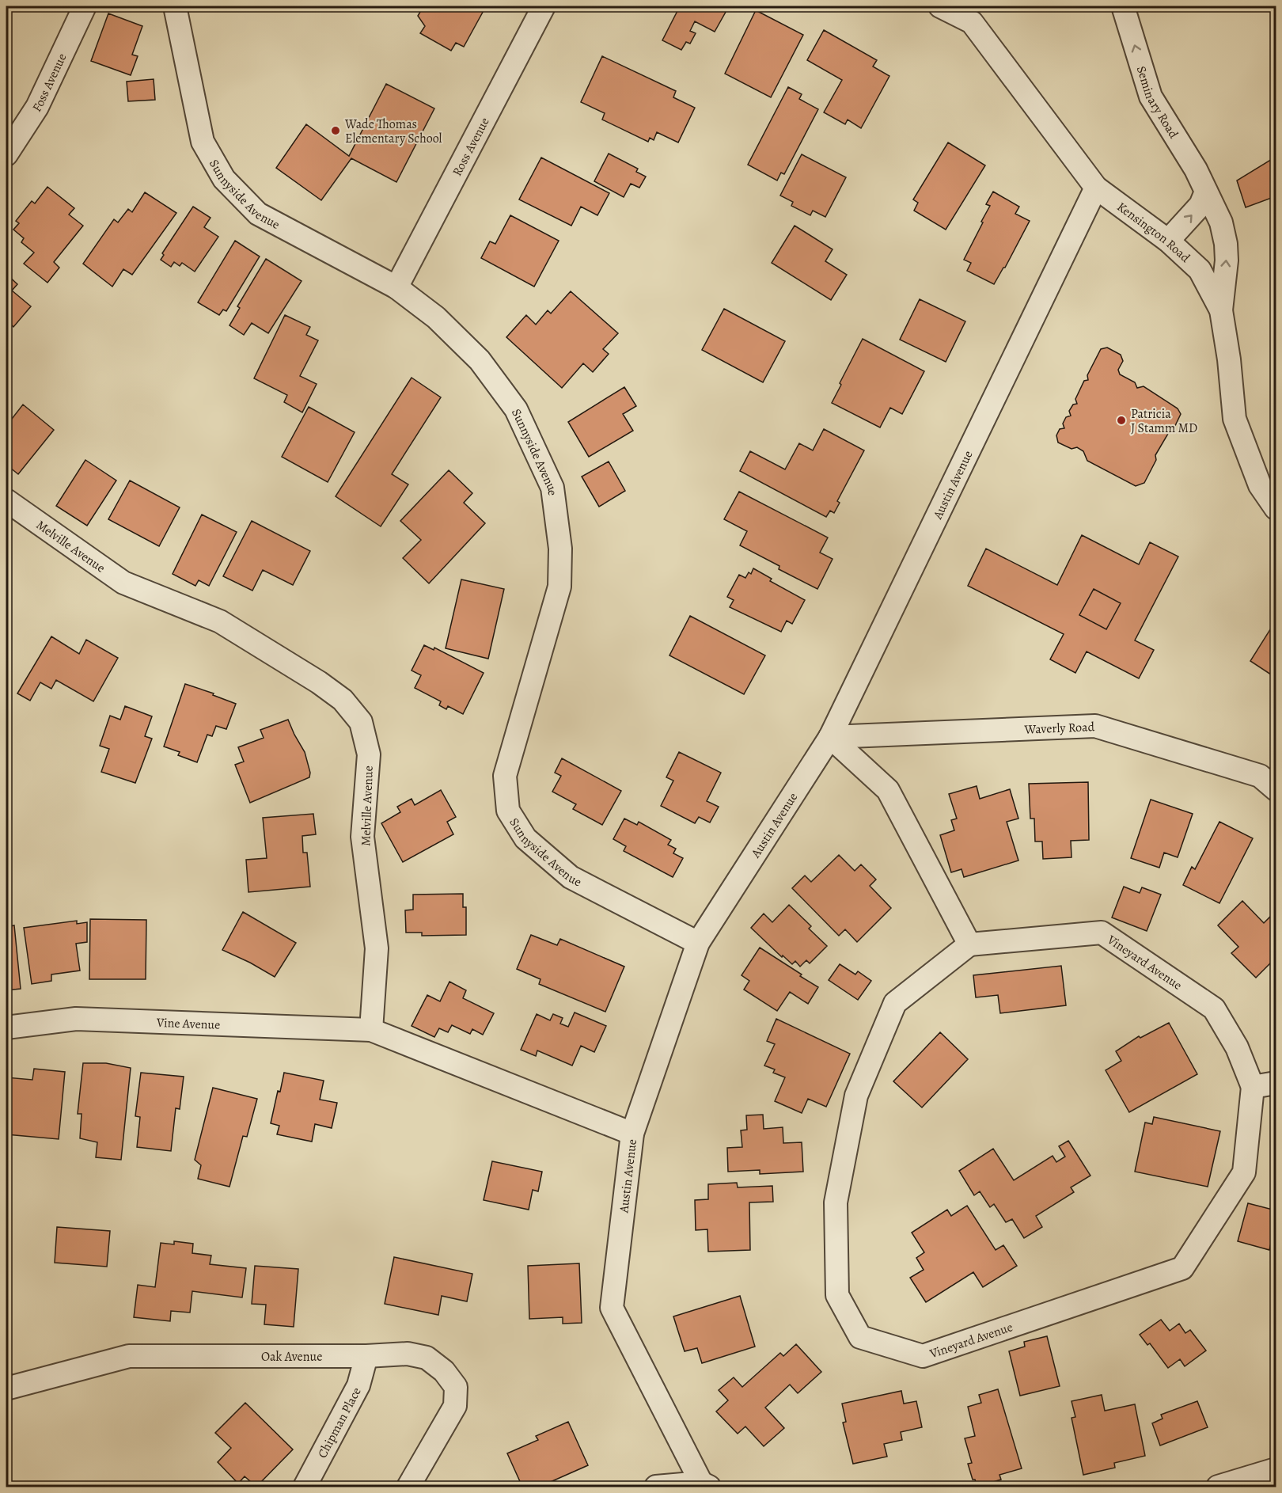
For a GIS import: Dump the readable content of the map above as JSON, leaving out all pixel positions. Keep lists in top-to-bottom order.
{
  "streets": {
    "street": [
      "Foss Avenue",
      "Seminary Road",
      "Ross Avenue",
      "Sunnyside Avenue",
      "Kensington Road",
      "Austin Avenue",
      "Melville Avenue",
      "Waverly Road",
      "Vineyard Avenue",
      "Vine Avenue",
      "Oak Avenue",
      "Chipman Place"
    ]
  },
  "crossings": [
    ["Seminary Road", "Kensington Road"],
    ["Ross Avenue", "Sunnyside Avenue"],
    ["Sunnyside Avenue", "Austin Avenue"],
    ["Kensington Road", "Austin Avenue"],
    ["Austin Avenue", "Waverly Road"],
    ["Melville Avenue", "Vine Avenue"],
    ["Oak Avenue", "Chipman Place"]
  ],
  "one_way": ["Seminary Road"],
  "places": ["Wade Thomas Elementary School", "Patricia J Stamm MD"]
}
